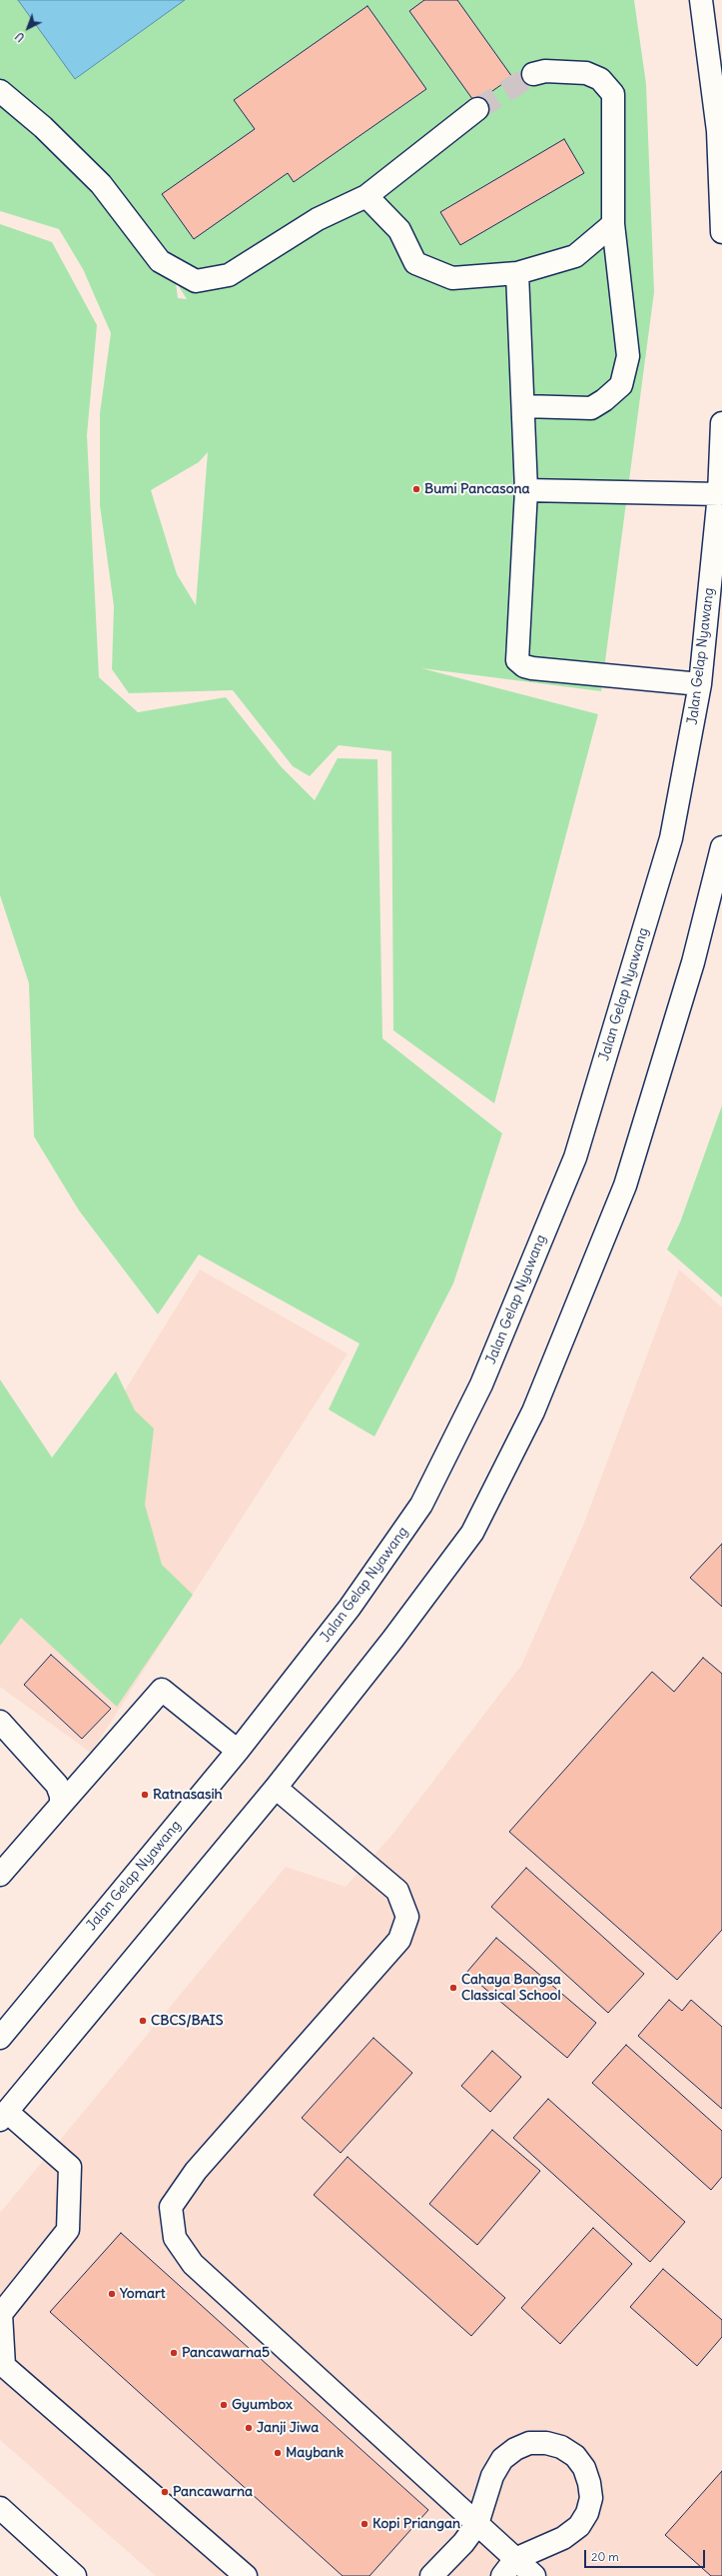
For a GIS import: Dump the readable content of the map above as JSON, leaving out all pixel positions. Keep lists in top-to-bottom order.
{
  "streets": {
    "street": ["Jalan Gelap Nyawang"]
  },
  "places": [
    "Bumi Pancasona",
    "Ratnasasih",
    "Cahaya Bangsa Classical School",
    "CBCS/BAIS",
    "Yomart",
    "Pancawarna5",
    "Gyumbox",
    "Janji Jiwa",
    "Maybank",
    "Pancawarna",
    "Kopi Priangan"
  ],
  "scale_bar": "20 m",
  "north": "bottom left"
}
